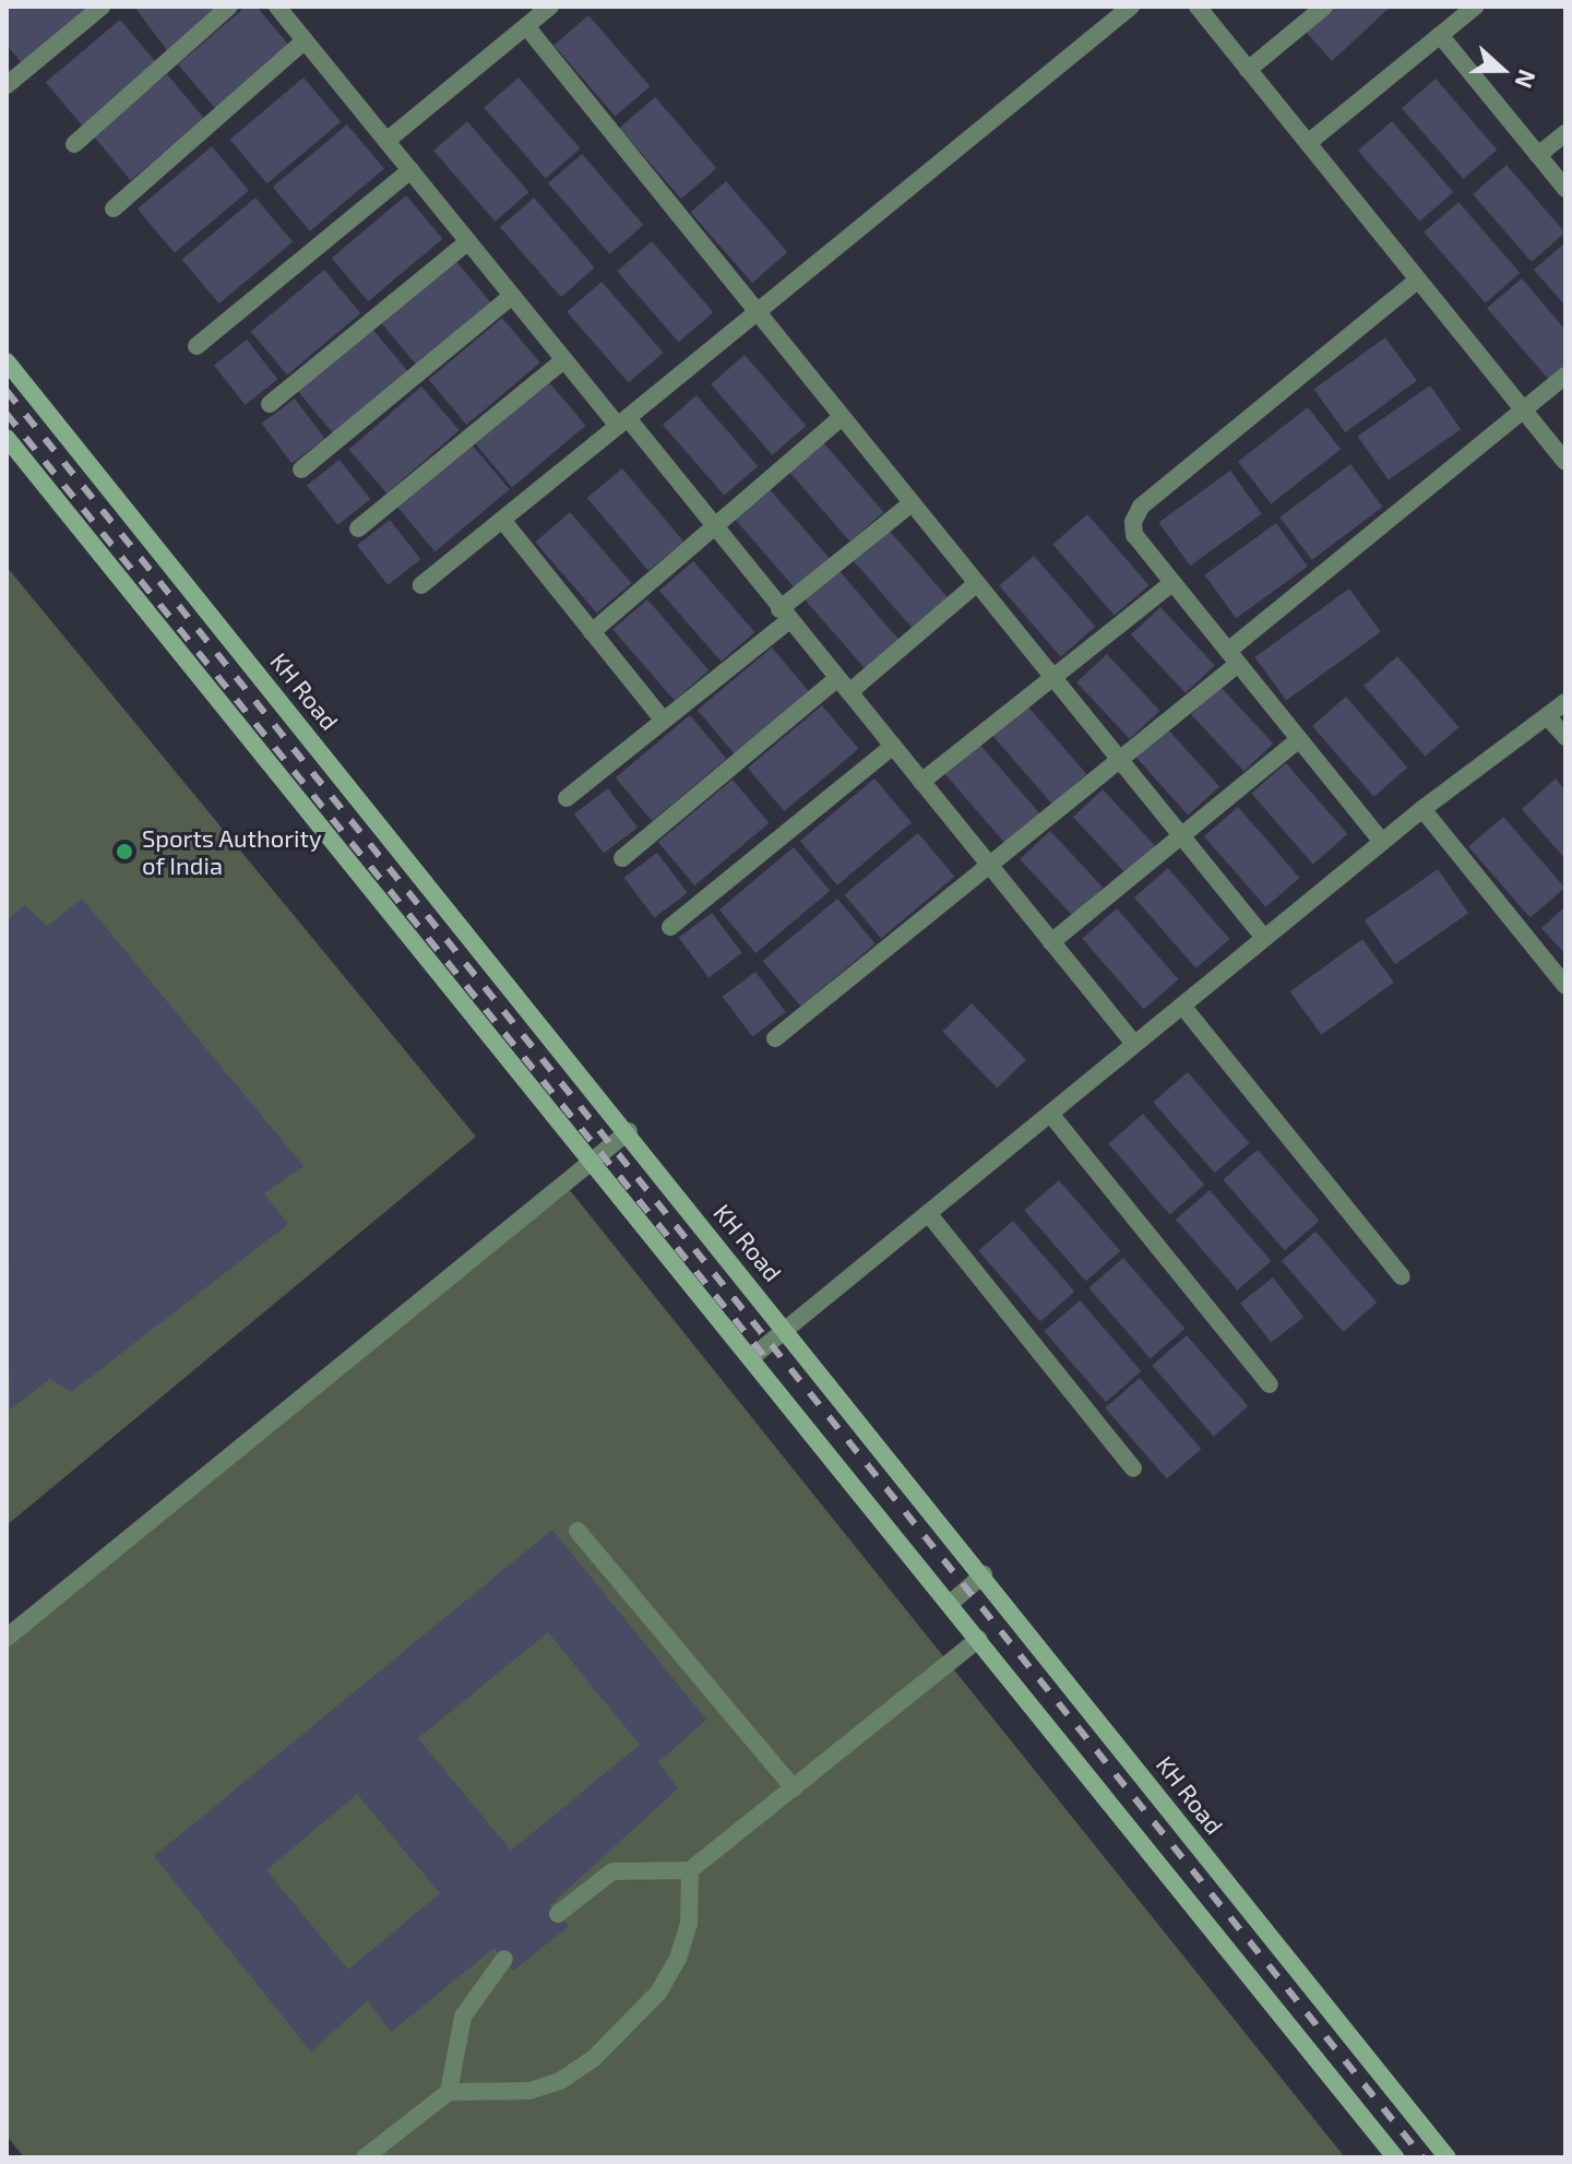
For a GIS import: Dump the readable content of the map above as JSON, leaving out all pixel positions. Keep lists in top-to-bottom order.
{
  "streets": {
    "main road": ["KH Road"]
  },
  "places": ["Sports Authority of India"],
  "north": "right"
}
